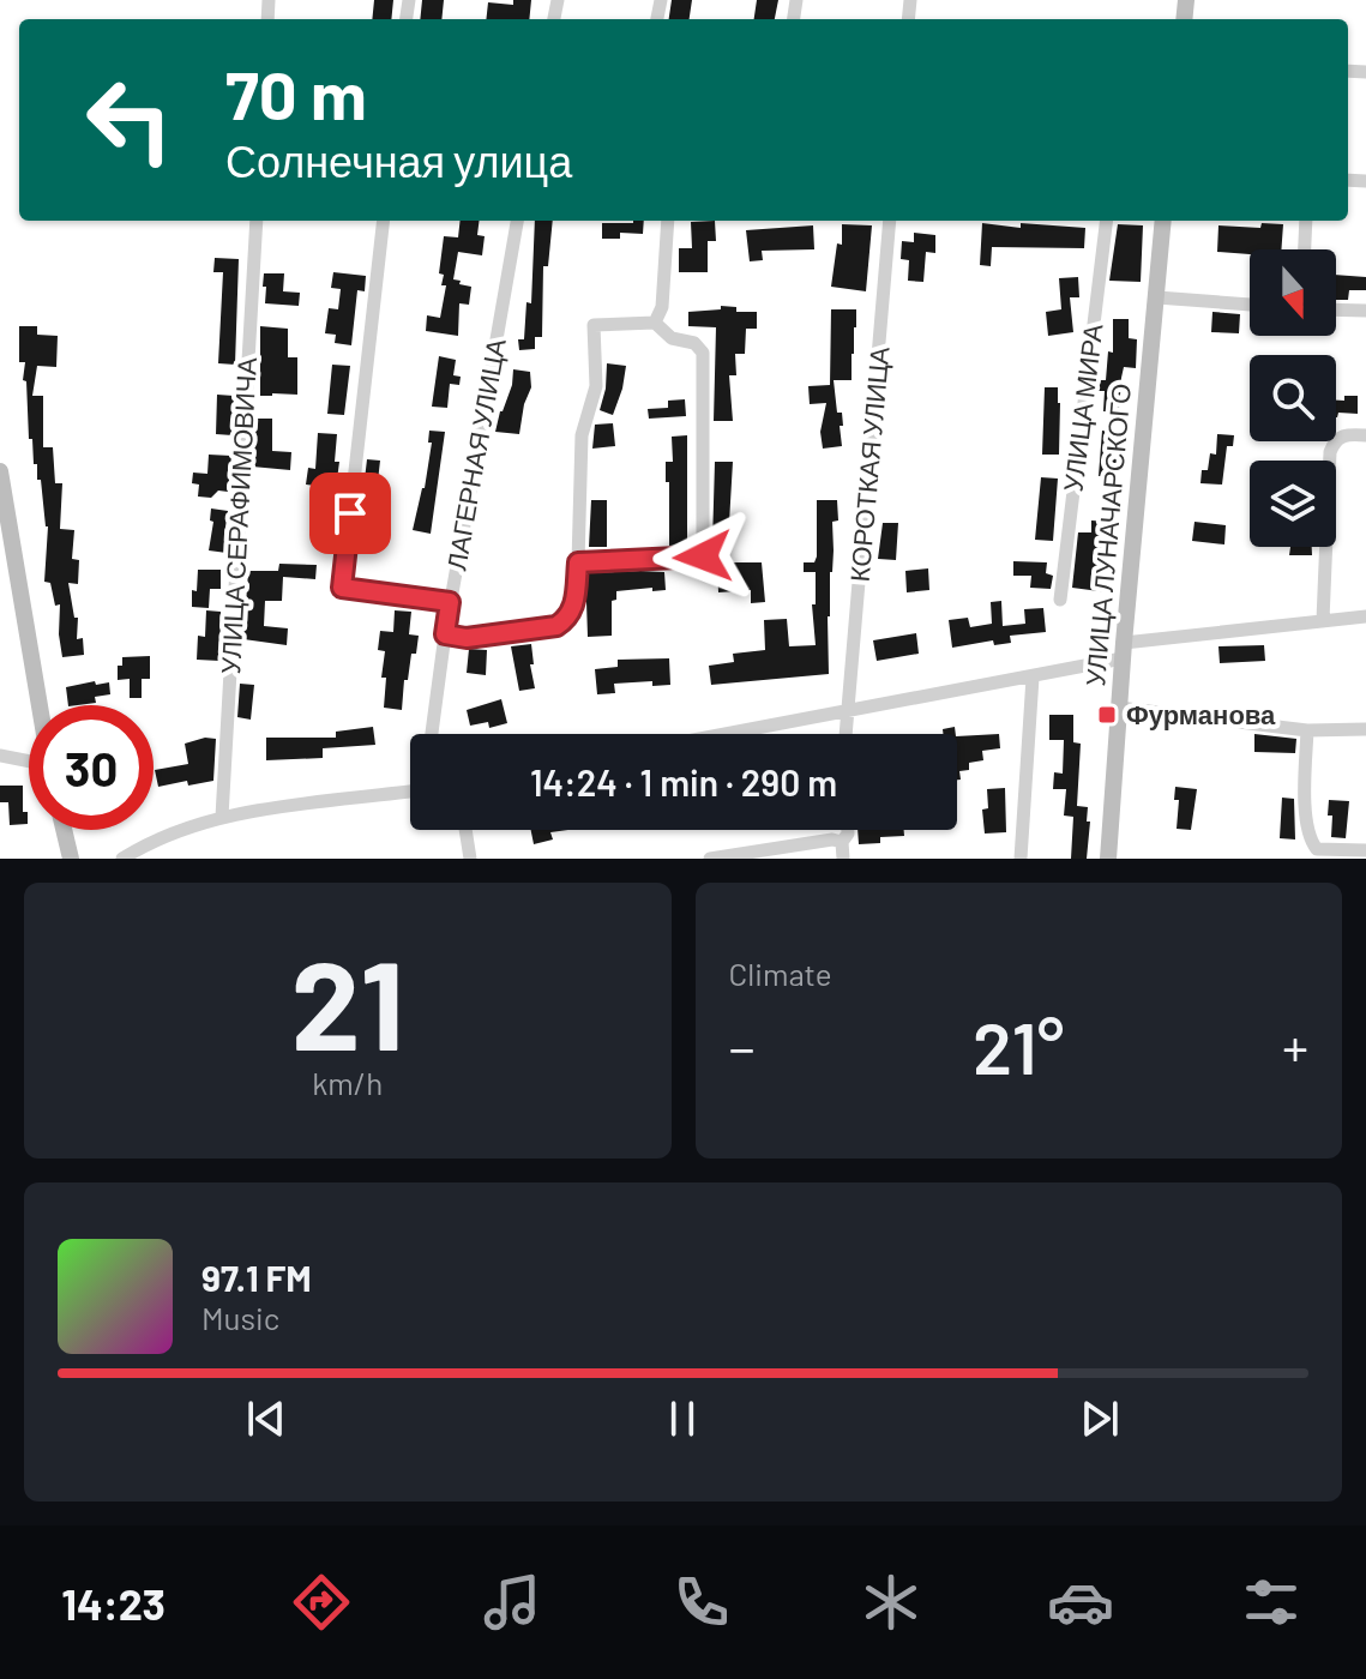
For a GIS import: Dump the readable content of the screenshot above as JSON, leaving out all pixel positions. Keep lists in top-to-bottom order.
{
  "streets": {
    "main road": ["УЛИЦА ЛУНАЧАРСКОГО"],
    "street": [
      "УЛИЦА МИРА",
      "ЛАГЕРНАЯ УЛИЦА",
      "КОРОТКАЯ УЛИЦА",
      "УЛИЦА СЕРАФИМОВИЧА"
    ]
  },
  "places": {
    "transit": ["Фурманова"]
  },
  "north": "bottom",
  "page": {
    "turn": ["70 m", "Солнечная улица"],
    "limit": "30",
    "trip": "14:24 · 1 min · 290 m",
    "tile": [
      ["21", "km/h"],
      "Climate"
    ],
    "heat": ["−", "21°", "+"],
    "song": ["97.1 FM", "Music"],
    "tabs": "14:23"
  }
}
